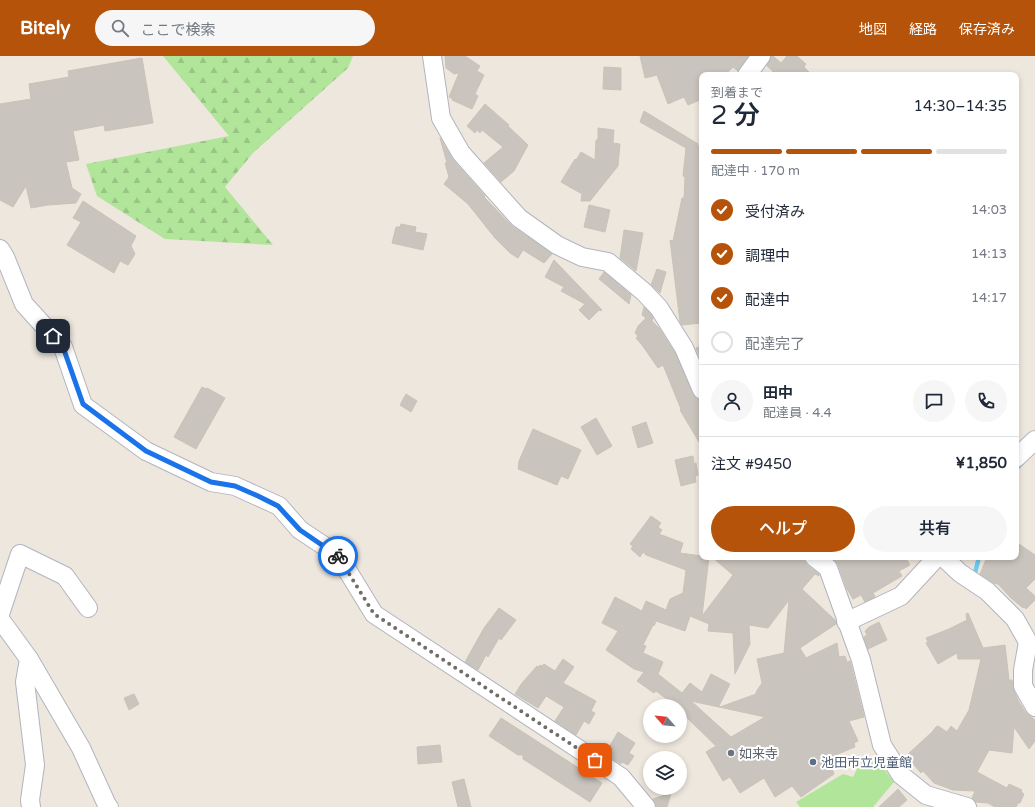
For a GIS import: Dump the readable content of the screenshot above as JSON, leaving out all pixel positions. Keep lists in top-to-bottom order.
{
  "places": ["如来寺", "池田市立児童館"],
  "north": "top left",
  "page": {
    "header": "Bitely",
    "search": "ここで検索",
    "nav": ["地図", "経路", "保存済み"],
    "heading": ["2 分", "到着まで", "14:30–14:35"],
    "panel": [
      "田中",
      "配達員 · 4.4",
      "注文 #9450",
      "¥1,850"
    ],
    "bar": "配達中 · 170 m",
    "list": [
      ["受付済み", "14:03"],
      ["調理中", "14:13"],
      ["配達中", "14:17"],
      "配達完了"
    ],
    "buttons": ["ヘルプ", "共有"]
  }
}
